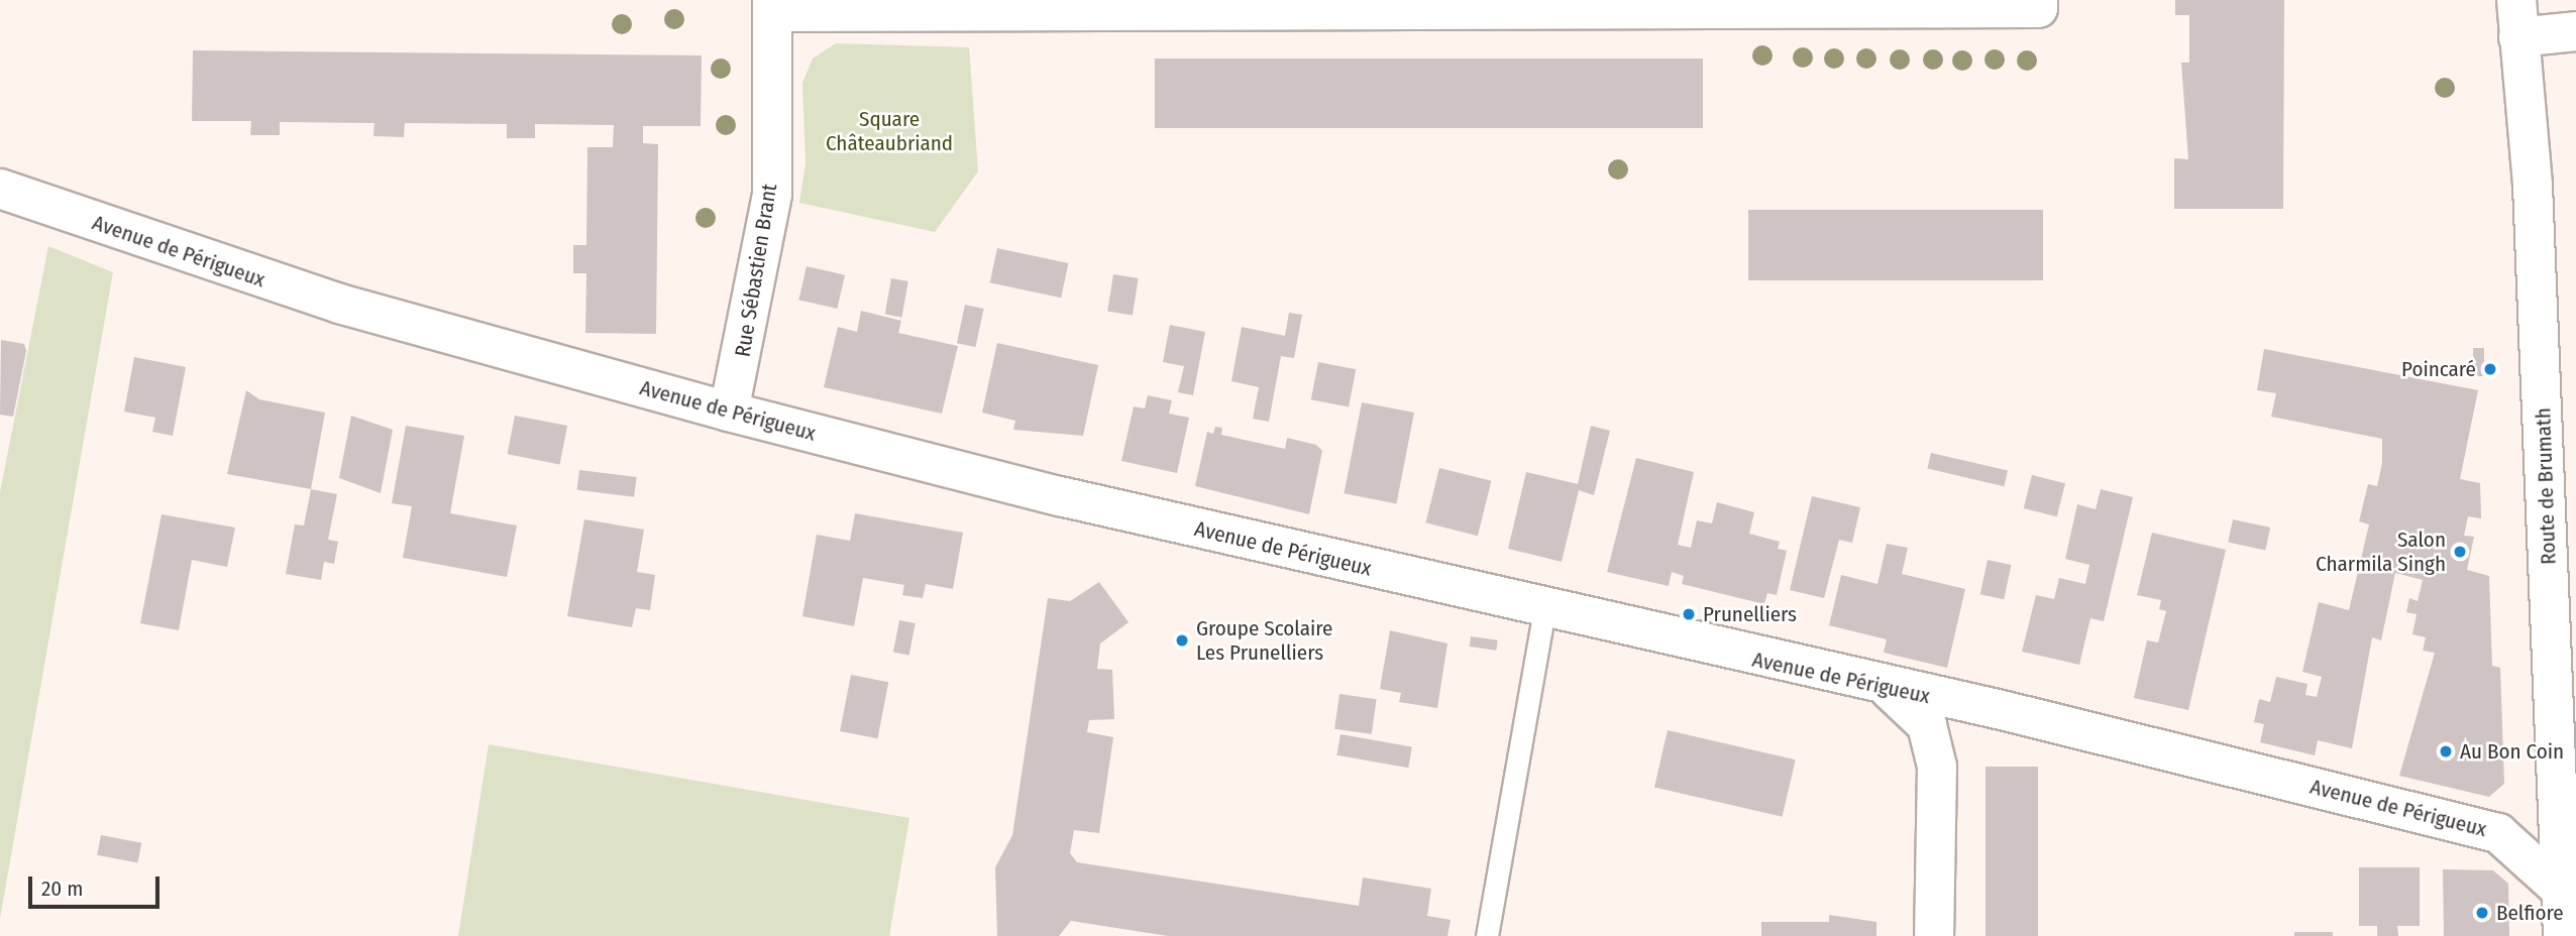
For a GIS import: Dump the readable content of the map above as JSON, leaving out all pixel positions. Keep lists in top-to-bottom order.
{
  "streets": {
    "street": ["Avenue de Périgueux", "Rue Sébastien Brant", "Route de Brumath"]
  },
  "crossings": [
    ["Avenue de Périgueux", "Rue Sébastien Brant"],
    ["Avenue de Périgueux", "Route de Brumath"]
  ],
  "parks": ["Square Châteaubriand"],
  "places": [
    "Poincaré",
    "Salon Charmila Singh",
    "Prunelliers",
    "Groupe Scolaire Les Prunelliers",
    "Au Bon Coin",
    "Belfiore"
  ],
  "scale_bar": "20 m"
}
